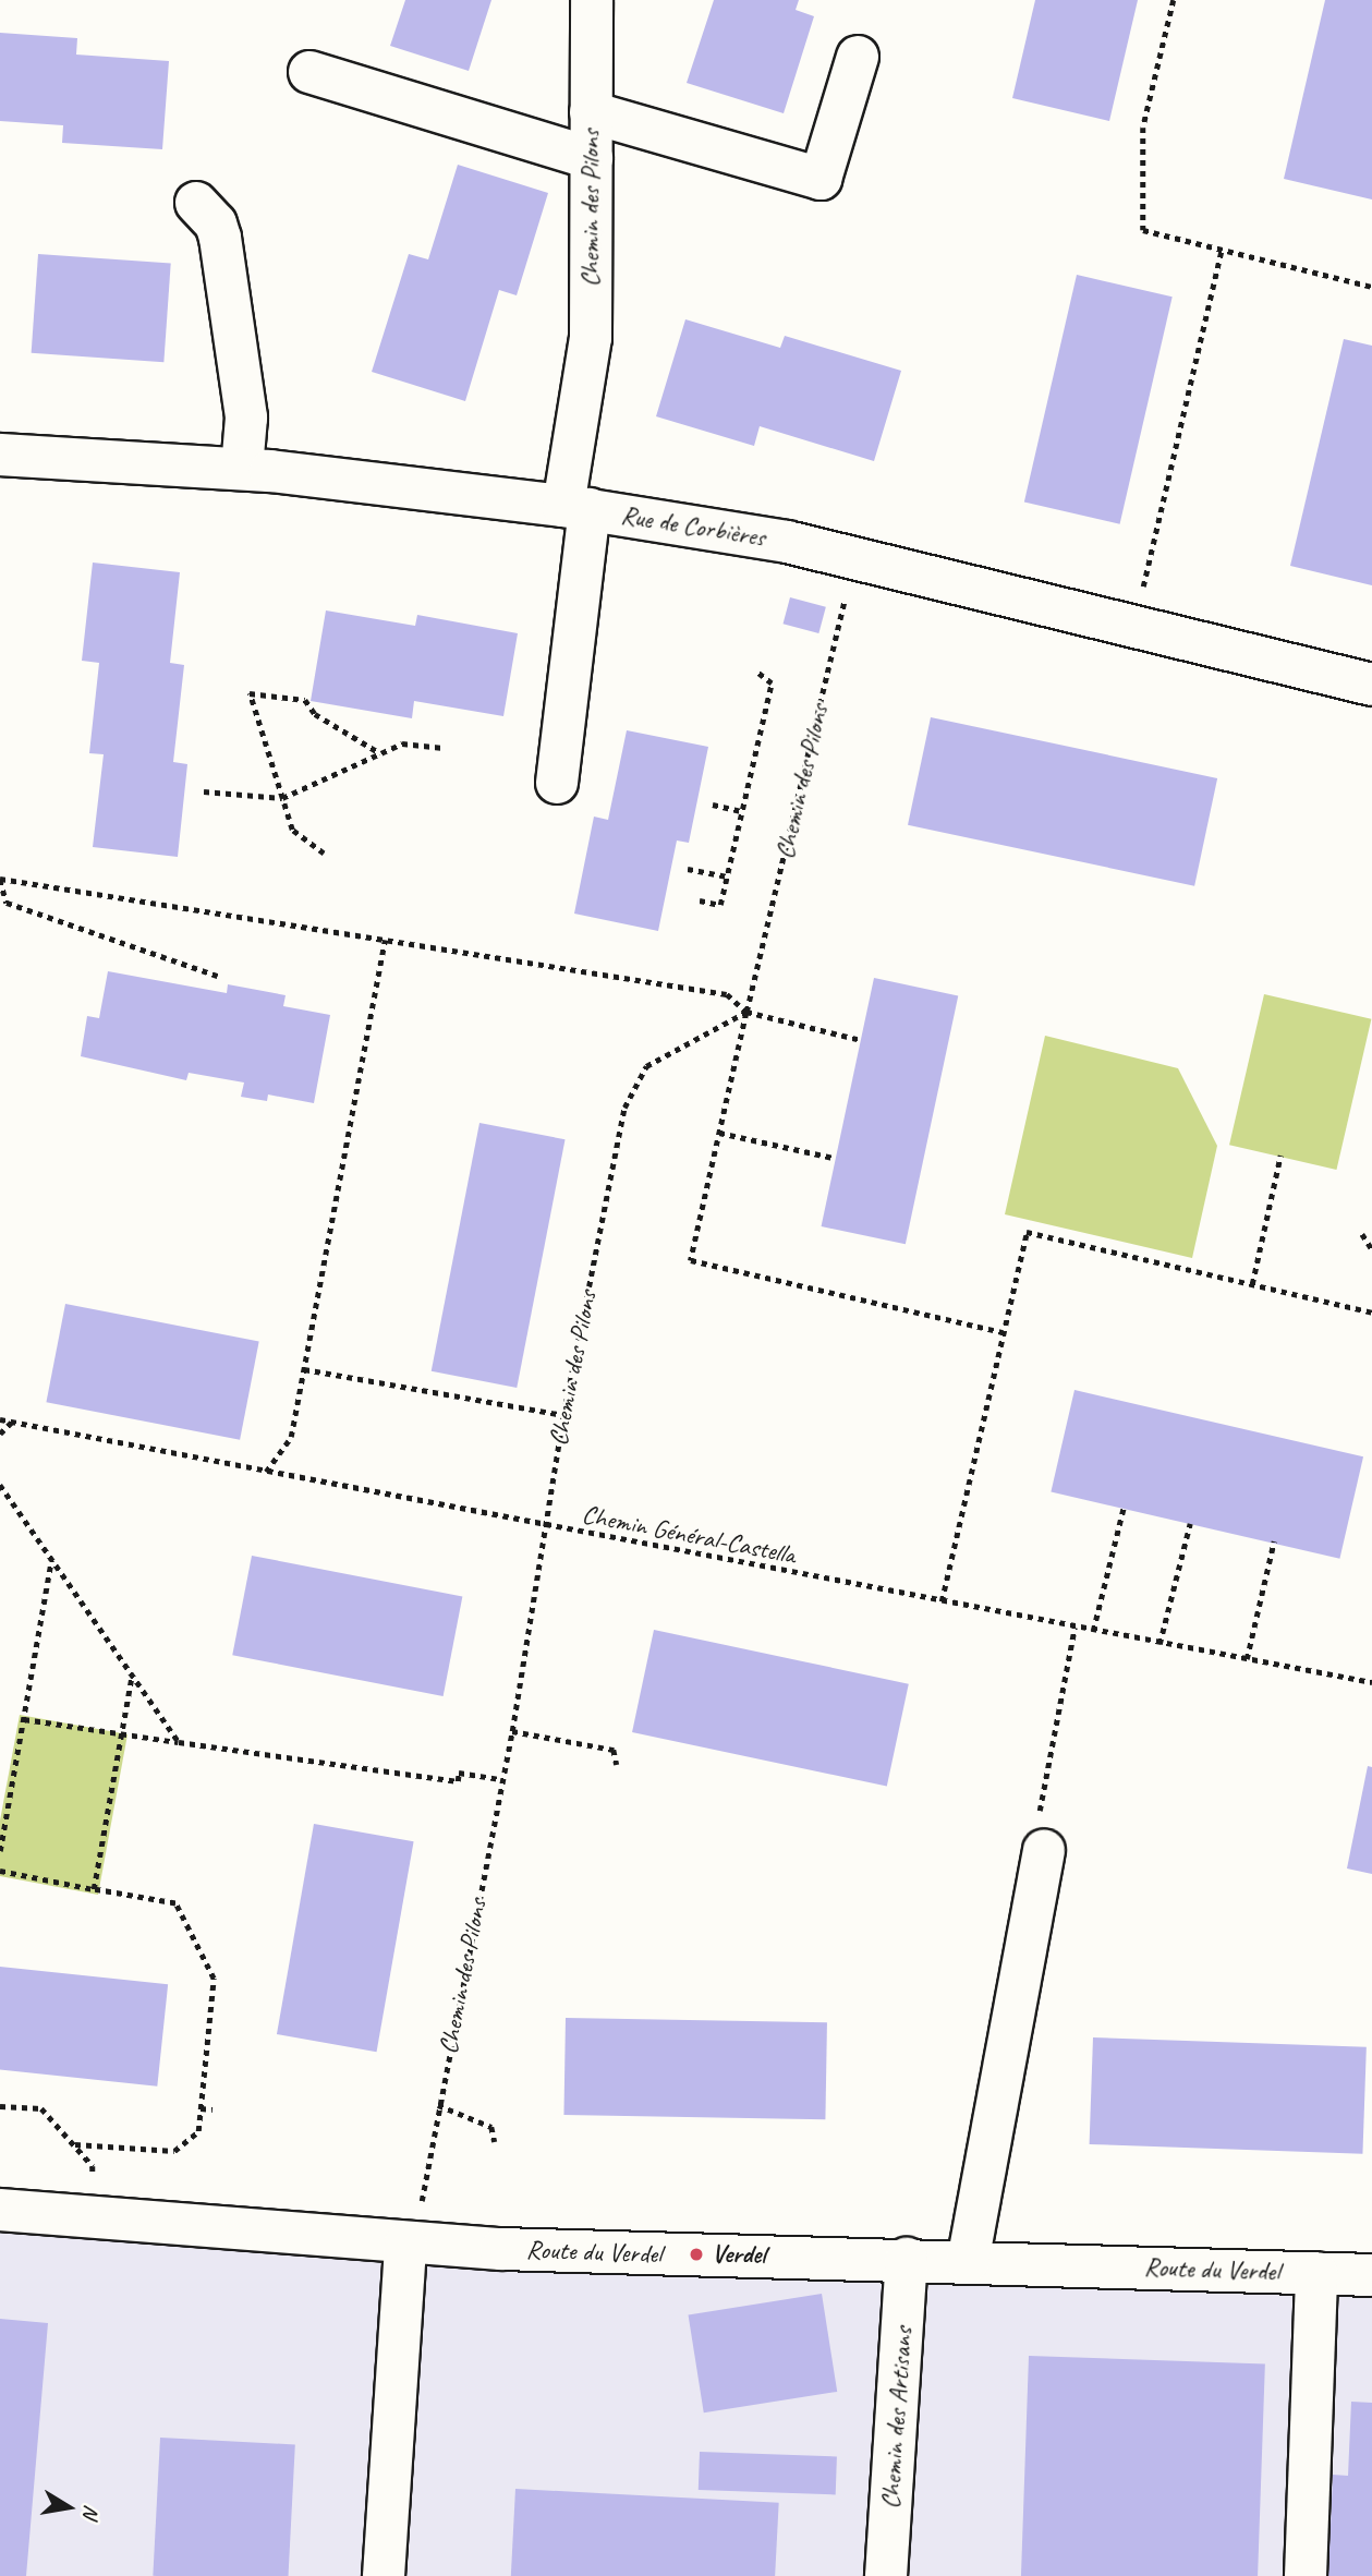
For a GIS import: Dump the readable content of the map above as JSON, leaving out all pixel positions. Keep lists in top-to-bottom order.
{
  "streets": {
    "street": [
      "Chemin des Pilons",
      "Rue de Corbières",
      "Route du Verdel",
      "Chemin des Artisans"
    ],
    "path": ["Chemin Général-Castella"]
  },
  "crossings": [
    ["Chemin des Pilons", "Rue de Corbières"],
    ["Chemin des Pilons", "Chemin Général-Castella"],
    ["Chemin des Pilons", "Route du Verdel"],
    ["Route du Verdel", "Chemin des Artisans"]
  ],
  "places": ["Verdel"],
  "north": "right"
}
